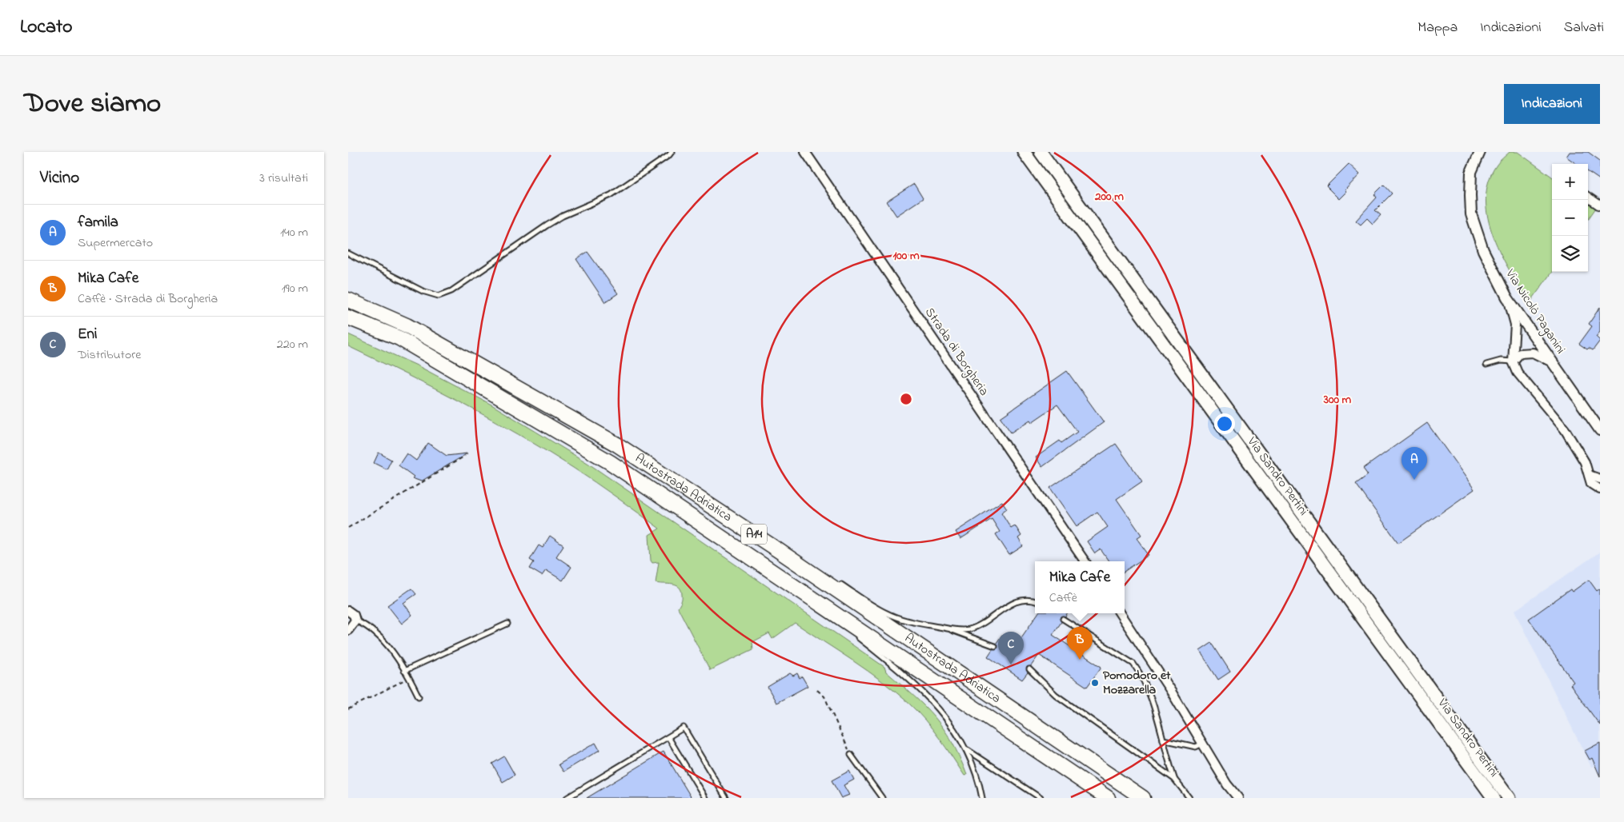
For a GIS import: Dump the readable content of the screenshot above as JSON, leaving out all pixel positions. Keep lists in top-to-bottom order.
{
  "streets": {
    "highway": ["Autostrada Adriatica", "A14"],
    "main road": ["Via Sandro Pertini"],
    "street": ["Via Nicolò Paganini", "Strada di Borgheria"]
  },
  "places": ["Pomodoro et Mozzarella"],
  "page": {
    "header": "Locato",
    "nav": ["Mappa", "Indicazioni", "Salvati"],
    "title": "Dove siamo",
    "buttons": "Indicazioni",
    "heading": ["Vicino", "3 risultati"],
    "map_buttons": ["+", "−"],
    "list": [
      {
        "mark": "A",
        "name": "famila",
        "note": "Supermercato",
        "value": "140 m"
      },
      {
        "mark": "B",
        "name": "Mika Cafe",
        "note": "Caffè · Strada di Borgheria",
        "value": "190 m"
      },
      {
        "mark": "C",
        "name": "Eni",
        "note": "Distributore",
        "value": "220 m"
      }
    ],
    "pins": ["A", "B", "C"],
    "popup": ["Mika Cafe", "Caffè"]
  },
  "rings": ["200 m", "100 m", "300 m"]
}
